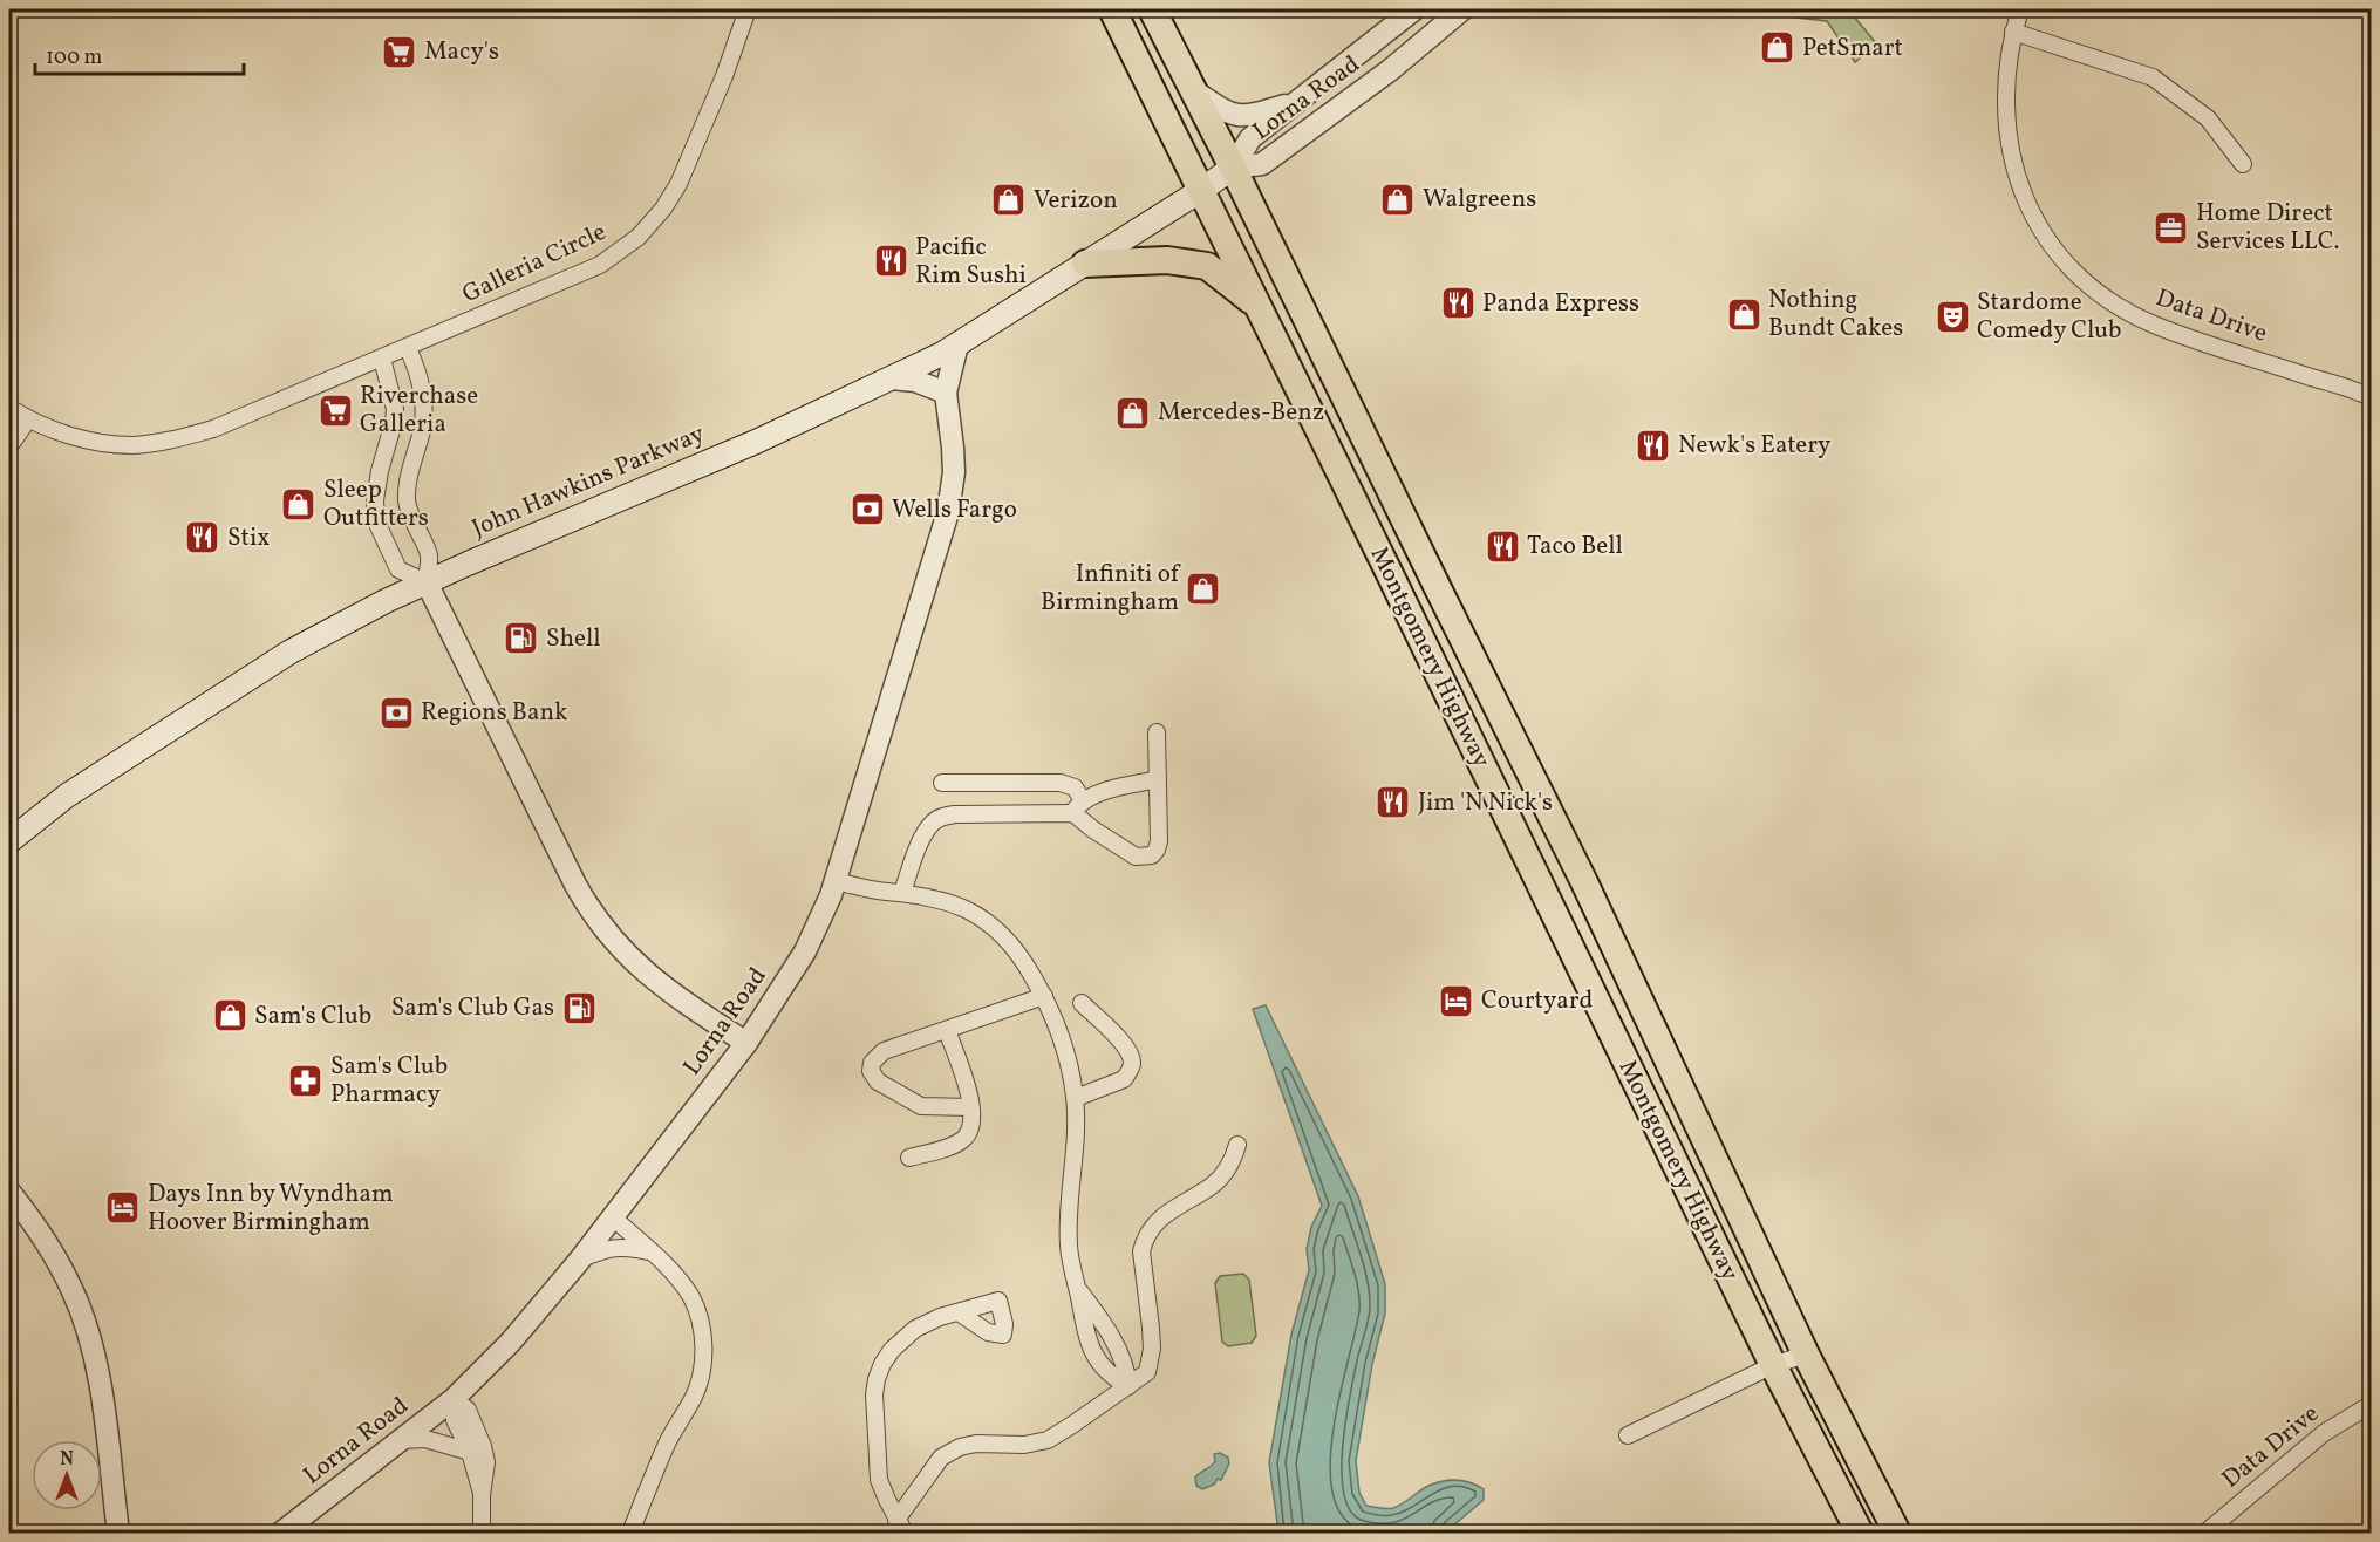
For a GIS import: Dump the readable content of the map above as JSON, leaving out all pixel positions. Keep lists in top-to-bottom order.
{
  "streets": {
    "main road": ["John Hawkins Parkway", "Montgomery Highway"],
    "street": ["Lorna Road", "Galleria Circle", "Data Drive"]
  },
  "crossings": [
    ["Lorna Road", "John Hawkins Parkway"],
    ["Lorna Road", "Montgomery Highway"],
    ["John Hawkins Parkway", "Montgomery Highway"]
  ],
  "places": {
    "shop": [
      "PetSmart",
      "Walgreens",
      "Verizon",
      "Nothing Bundt Cakes",
      "Mercedes-Benz",
      "Sleep Outfitters",
      "Infiniti of Birmingham",
      "Sam's Club"
    ],
    "supermarket": ["Macy's", "Riverchase Galleria"],
    "office": ["Home Direct Services LLC."],
    "restaurant": [
      "Pacific Rim Sushi",
      "Panda Express",
      "Newk's Eatery",
      "Stix",
      "Taco Bell",
      "Jim 'N Nick's"
    ],
    "theatre": ["Stardome Comedy Club"],
    "bank": ["Wells Fargo", "Regions Bank"],
    "fuel station": ["Shell", "Sam's Club Gas"],
    "hotel": ["Courtyard", "Days Inn by Wyndham Hoover Birmingham"],
    "pharmacy": ["Sam's Club Pharmacy"]
  },
  "scale_bar": "100 m",
  "north": "top"
}
